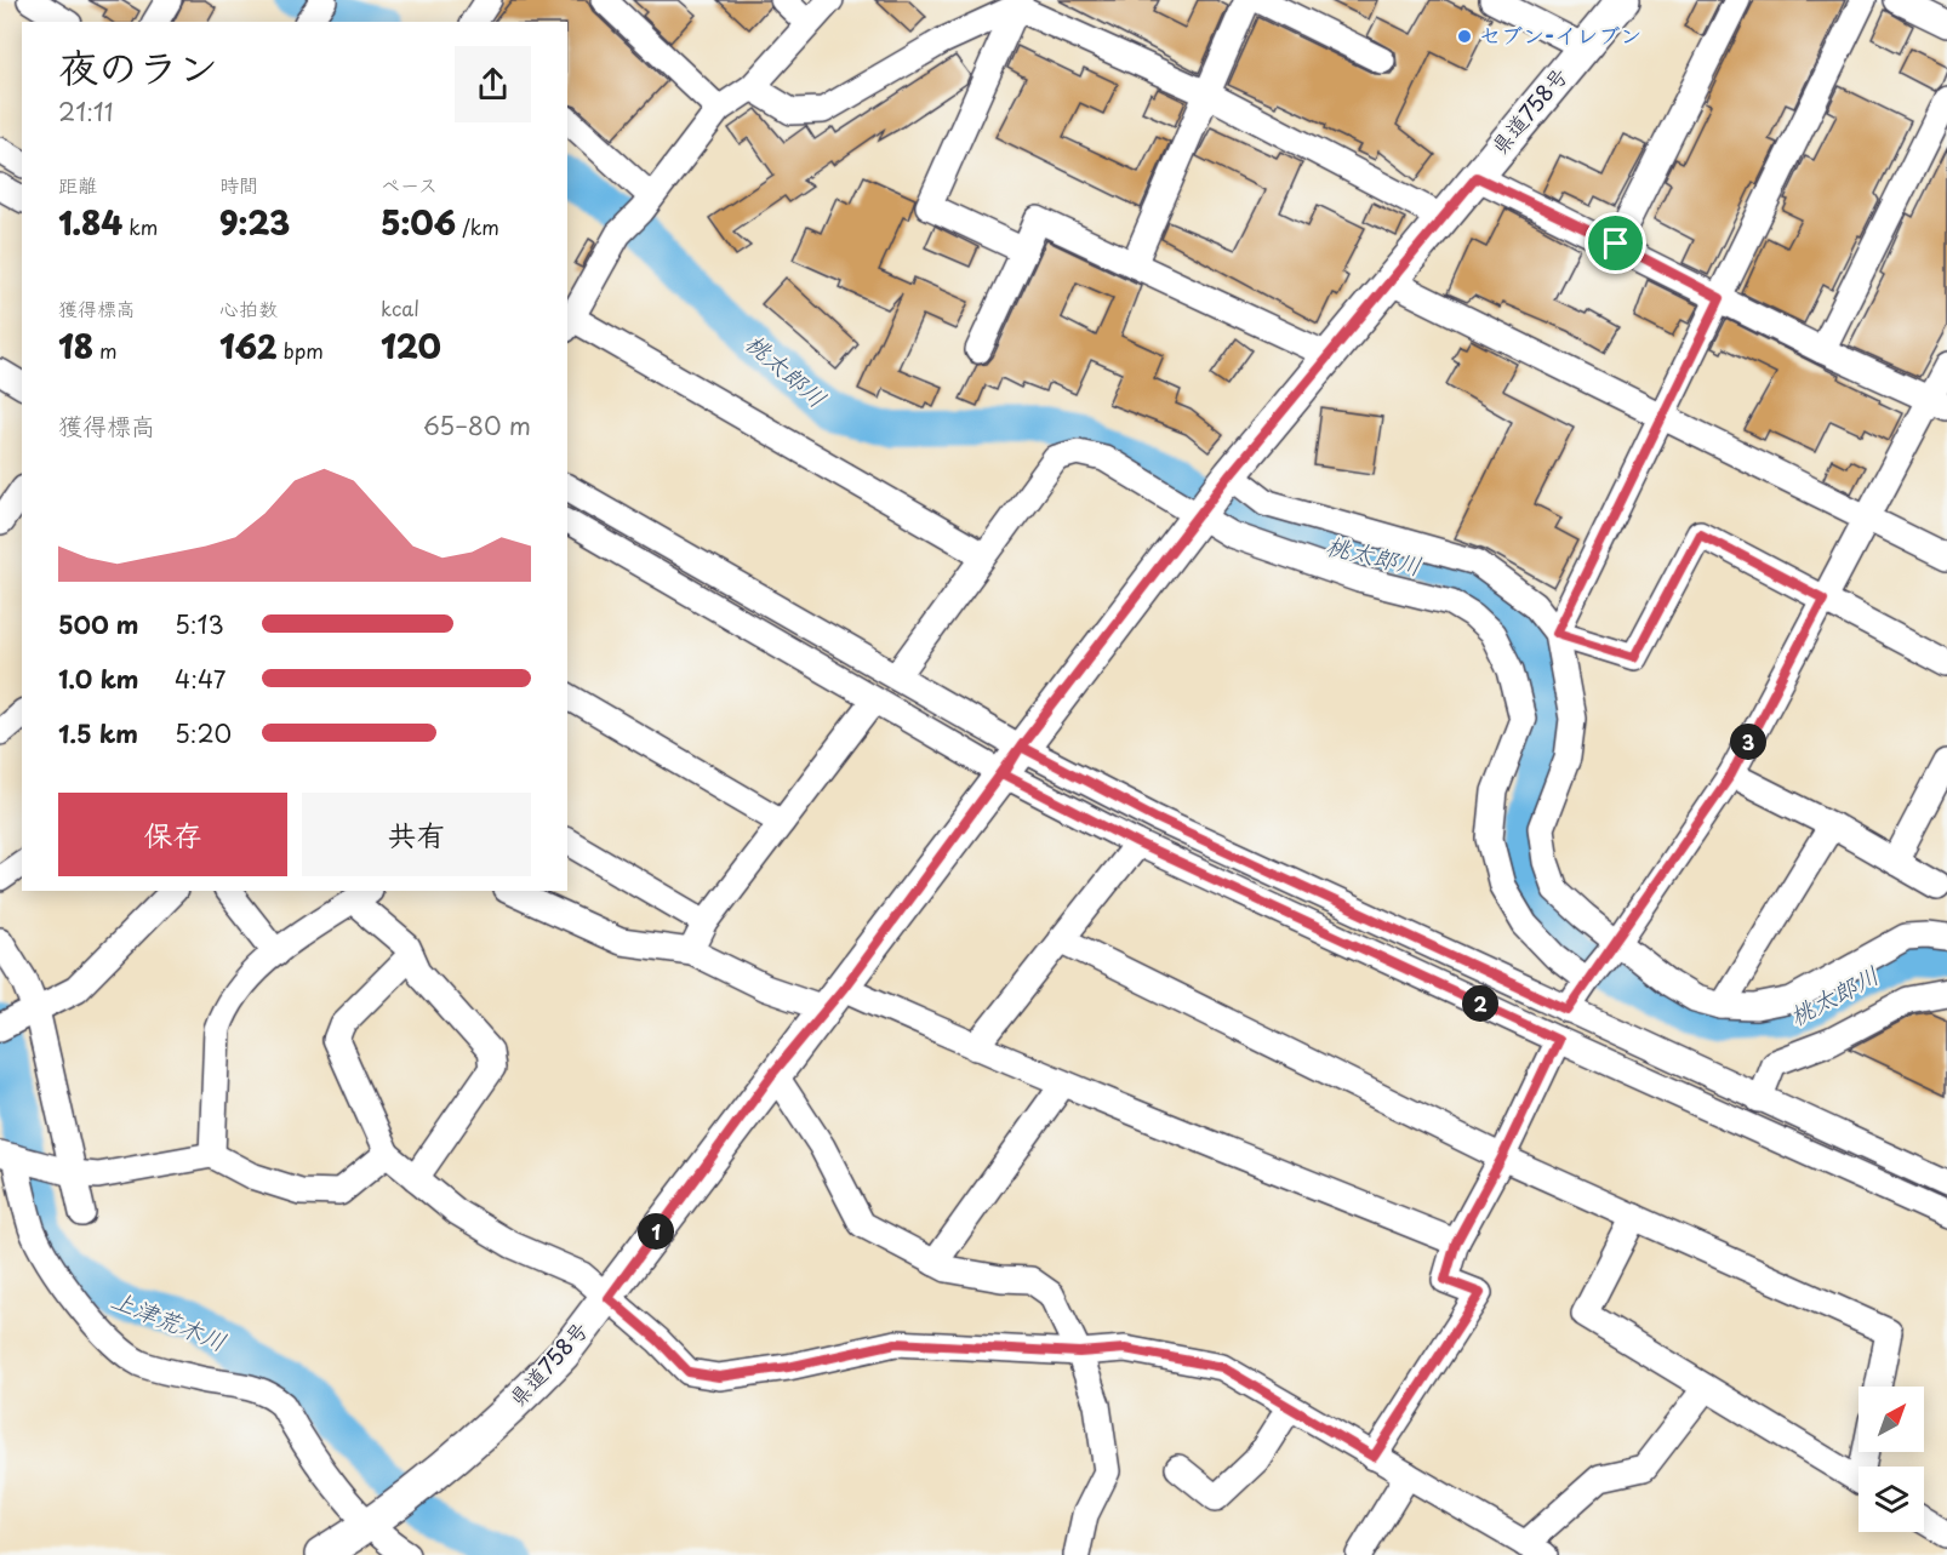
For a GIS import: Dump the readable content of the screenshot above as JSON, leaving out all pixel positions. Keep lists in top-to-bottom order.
{
  "streets": {
    "main road": ["県道758号"]
  },
  "water": ["桃太郎川", "上津荒木川"],
  "places": ["セブン-イレブン"],
  "north": "top right",
  "page": {
    "heading": ["夜のラン", "21:11"],
    "stats": [
      ["距離", "1.84 km"],
      ["時間", "9:23"],
      ["ペース", "5:06 /km"],
      ["獲得標高", "18 m"],
      ["心拍数", "162 bpm"],
      ["kcal", "120"]
    ],
    "chart": ["獲得標高", "65–80 m"],
    "list": [
      {
        "name": "500 m",
        "note": "5:13"
      },
      {
        "name": "1.0 km",
        "note": "4:47"
      },
      {
        "name": "1.5 km",
        "note": "5:20"
      }
    ],
    "pins": ["3", "2", "1"],
    "buttons": ["保存", "共有"]
  }
}
